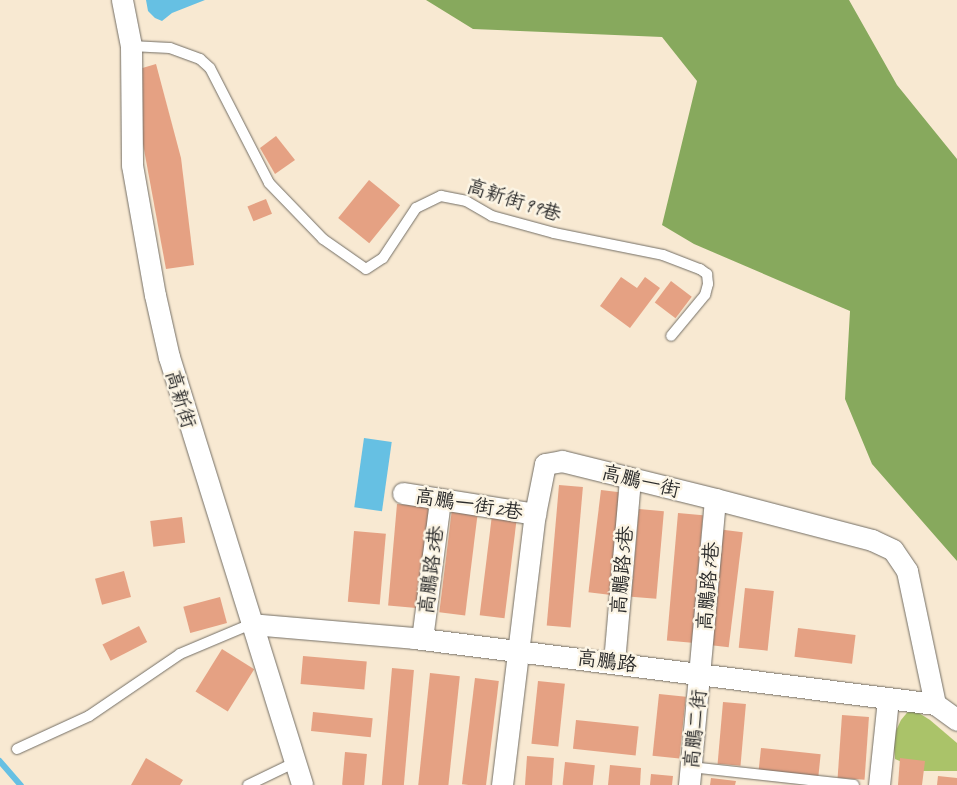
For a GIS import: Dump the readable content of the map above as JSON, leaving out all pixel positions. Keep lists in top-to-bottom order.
{
  "streets": {
    "street": [
      "高新街",
      "高鵬一街",
      "高鵬一街2巷",
      "高鵬路3巷",
      "高鵬路5巷",
      "高鵬路7巷",
      "高鵬路",
      "高鵬二街"
    ],
    "lane": ["高新街99巷"]
  },
  "crossings": [
    ["高新街99巷", "高新街"],
    ["高新街", "高鵬路"],
    ["高鵬一街", "高鵬一街2巷"],
    ["高鵬一街", "高鵬路5巷"],
    ["高鵬一街", "高鵬路7巷"],
    ["高鵬一街", "高鵬路"],
    ["高鵬一街2巷", "高鵬路3巷"],
    ["高鵬路3巷", "高鵬路"],
    ["高鵬路5巷", "高鵬路"],
    ["高鵬路7巷", "高鵬路"],
    ["高鵬路7巷", "高鵬二街"],
    ["高鵬路", "高鵬二街"]
  ]
}
